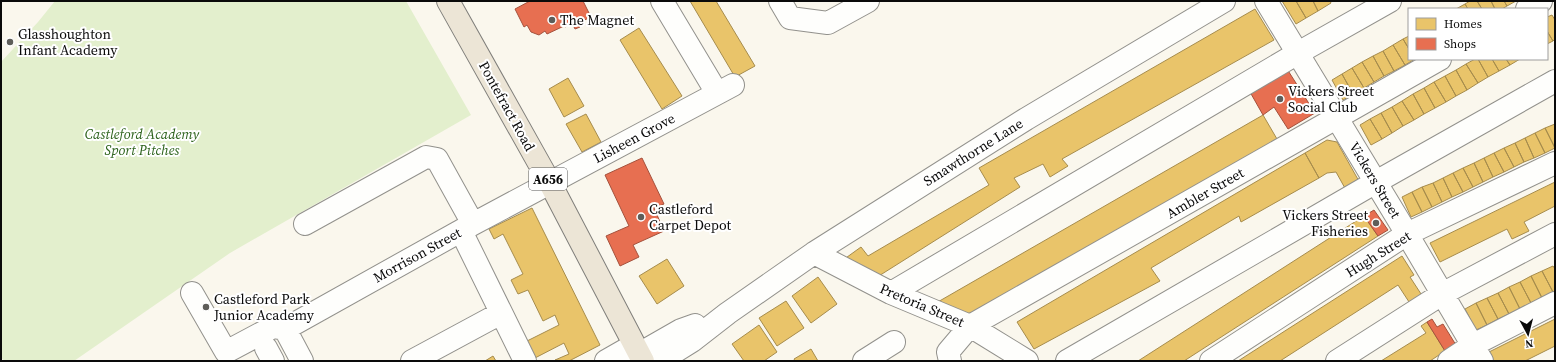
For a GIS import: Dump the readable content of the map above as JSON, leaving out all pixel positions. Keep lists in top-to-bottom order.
{
  "streets": {
    "main road": ["Pontefract Road", "A656"],
    "street": [
      "Lisheen Grove",
      "Smawthorne Lane",
      "Vickers Street",
      "Ambler Street",
      "Hugh Street",
      "Morrison Street",
      "Pretoria Street"
    ]
  },
  "crossings": [
    ["Pontefract Road", "Lisheen Grove"],
    ["Pontefract Road", "Smawthorne Lane"],
    ["Pontefract Road", "Morrison Street"],
    ["Lisheen Grove", "Morrison Street"],
    ["Smawthorne Lane", "Pretoria Street"],
    ["Vickers Street", "Ambler Street"],
    ["Vickers Street", "Hugh Street"],
    ["Ambler Street", "Pretoria Street"]
  ],
  "parks": ["Castleford Academy Sport Pitches"],
  "places": [
    "The Magnet",
    "Glasshoughton Infant Academy",
    "Vickers Street Social Club",
    "Castleford Carpet Depot",
    "Vickers Street Fisheries",
    "Castleford Park Junior Academy"
  ],
  "legend": ["Homes", "Shops"],
  "north": "bottom"
}
